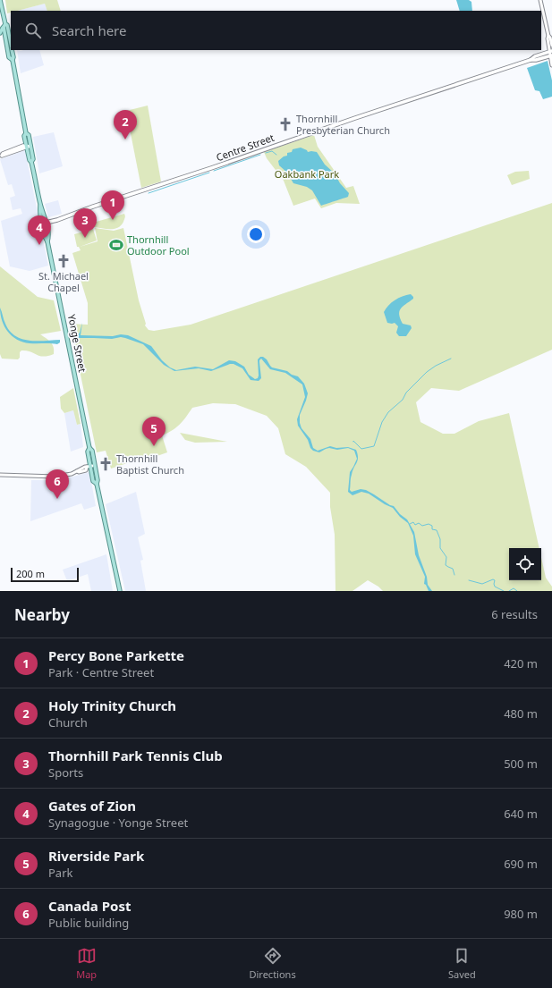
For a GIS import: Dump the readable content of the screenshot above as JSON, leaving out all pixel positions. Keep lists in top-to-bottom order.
{
  "streets": {
    "main road": ["Centre Street", "Yonge Street"]
  },
  "crossings": [
    ["Centre Street", "Yonge Street"]
  ],
  "parks": ["Oakbank Park"],
  "places": {
    "church": ["Thornhill Presbyterian Church", "St. Michael Chapel", "Thornhill Baptist Church"],
    "sports": ["Thornhill Outdoor Pool"]
  },
  "scale_bar": "200 m",
  "page": {
    "search": "Search here",
    "pins": [
      "2",
      "1",
      "3",
      "4",
      "5",
      "6"
    ],
    "scale": "200 m",
    "heading": ["Nearby", "6 results"],
    "list": [
      {
        "mark": "1",
        "name": "Percy Bone Parkette",
        "note": "Park · Centre Street",
        "value": "420 m"
      },
      {
        "mark": "2",
        "name": "Holy Trinity Church",
        "note": "Church",
        "value": "480 m"
      },
      {
        "mark": "3",
        "name": "Thornhill Park Tennis Club",
        "note": "Sports",
        "value": "500 m"
      },
      {
        "mark": "4",
        "name": "Gates of Zion",
        "note": "Synagogue · Yonge Street",
        "value": "640 m"
      },
      {
        "mark": "5",
        "name": "Riverside Park",
        "note": "Park",
        "value": "690 m"
      },
      {
        "mark": "6",
        "name": "Canada Post",
        "note": "Public building",
        "value": "980 m"
      }
    ],
    "nav": ["Map", "Directions", "Saved"]
  }
}
